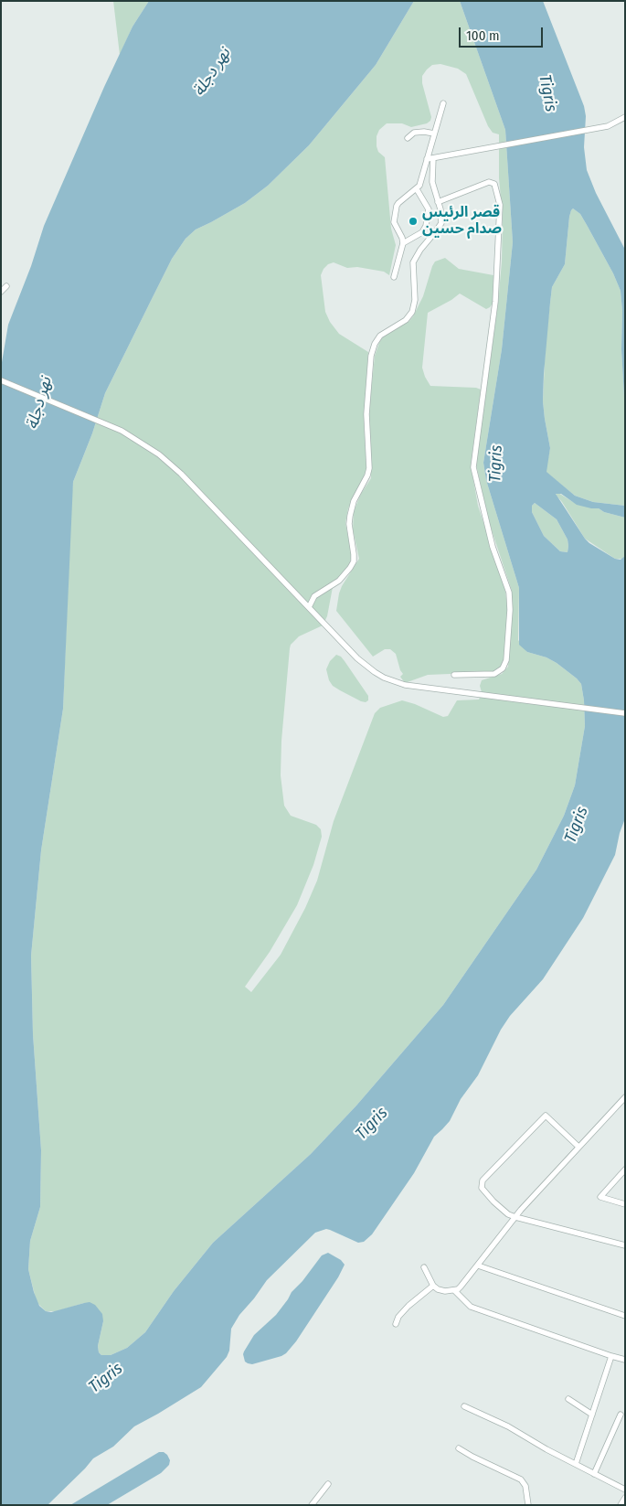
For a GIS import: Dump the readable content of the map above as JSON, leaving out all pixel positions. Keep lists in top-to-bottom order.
{
  "water": ["نهر دجلة", "Tigris"],
  "places": ["قصر الرئيس صدام حسين"],
  "scale_bar": "100 m"
}
